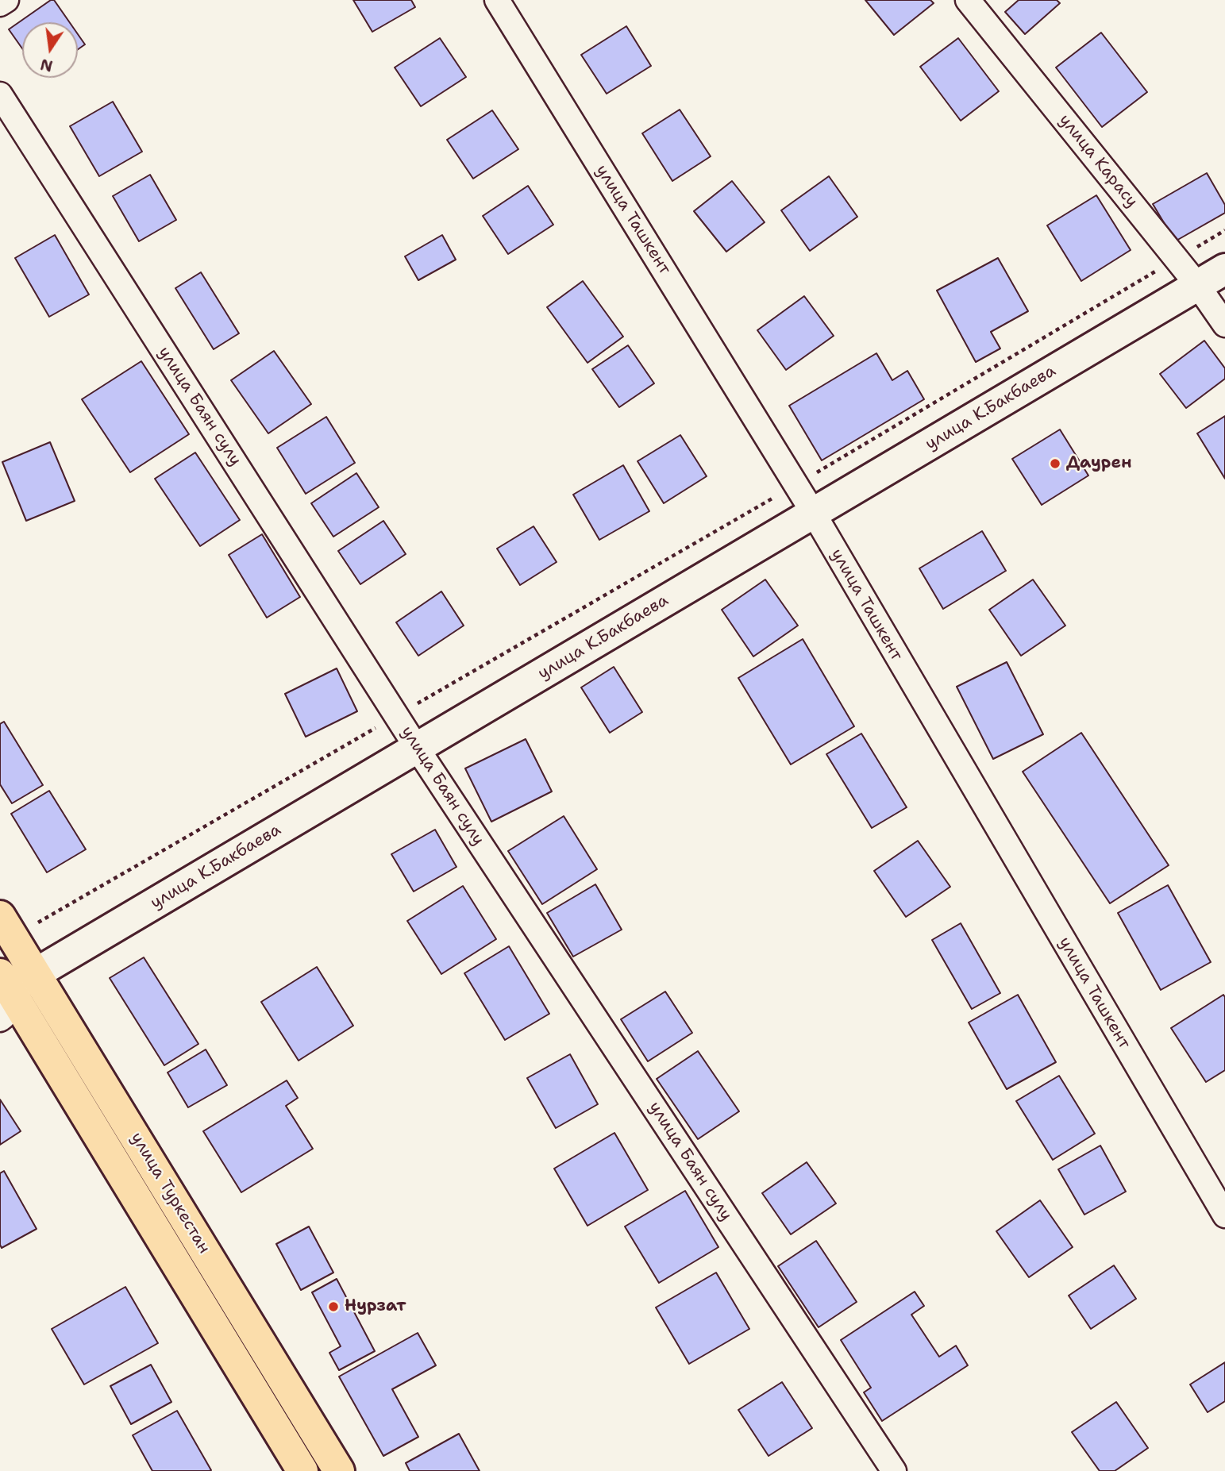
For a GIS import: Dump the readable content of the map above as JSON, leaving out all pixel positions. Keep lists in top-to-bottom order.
{
  "streets": {
    "highway": ["улица Туркестан"],
    "street": [
      "улица Карасу",
      "улица Ташкент",
      "улица Баян сулу",
      "улица К.Бакбаева"
    ]
  },
  "crossings": [
    ["улица Карасу", "улица К.Бакбаева"],
    ["улица Ташкент", "улица К.Бакбаева"],
    ["улица Баян сулу", "улица К.Бакбаева"],
    ["улица К.Бакбаева", "улица Туркестан"]
  ],
  "places": ["Даурен", "Нурзат"],
  "north": "bottom"
}
